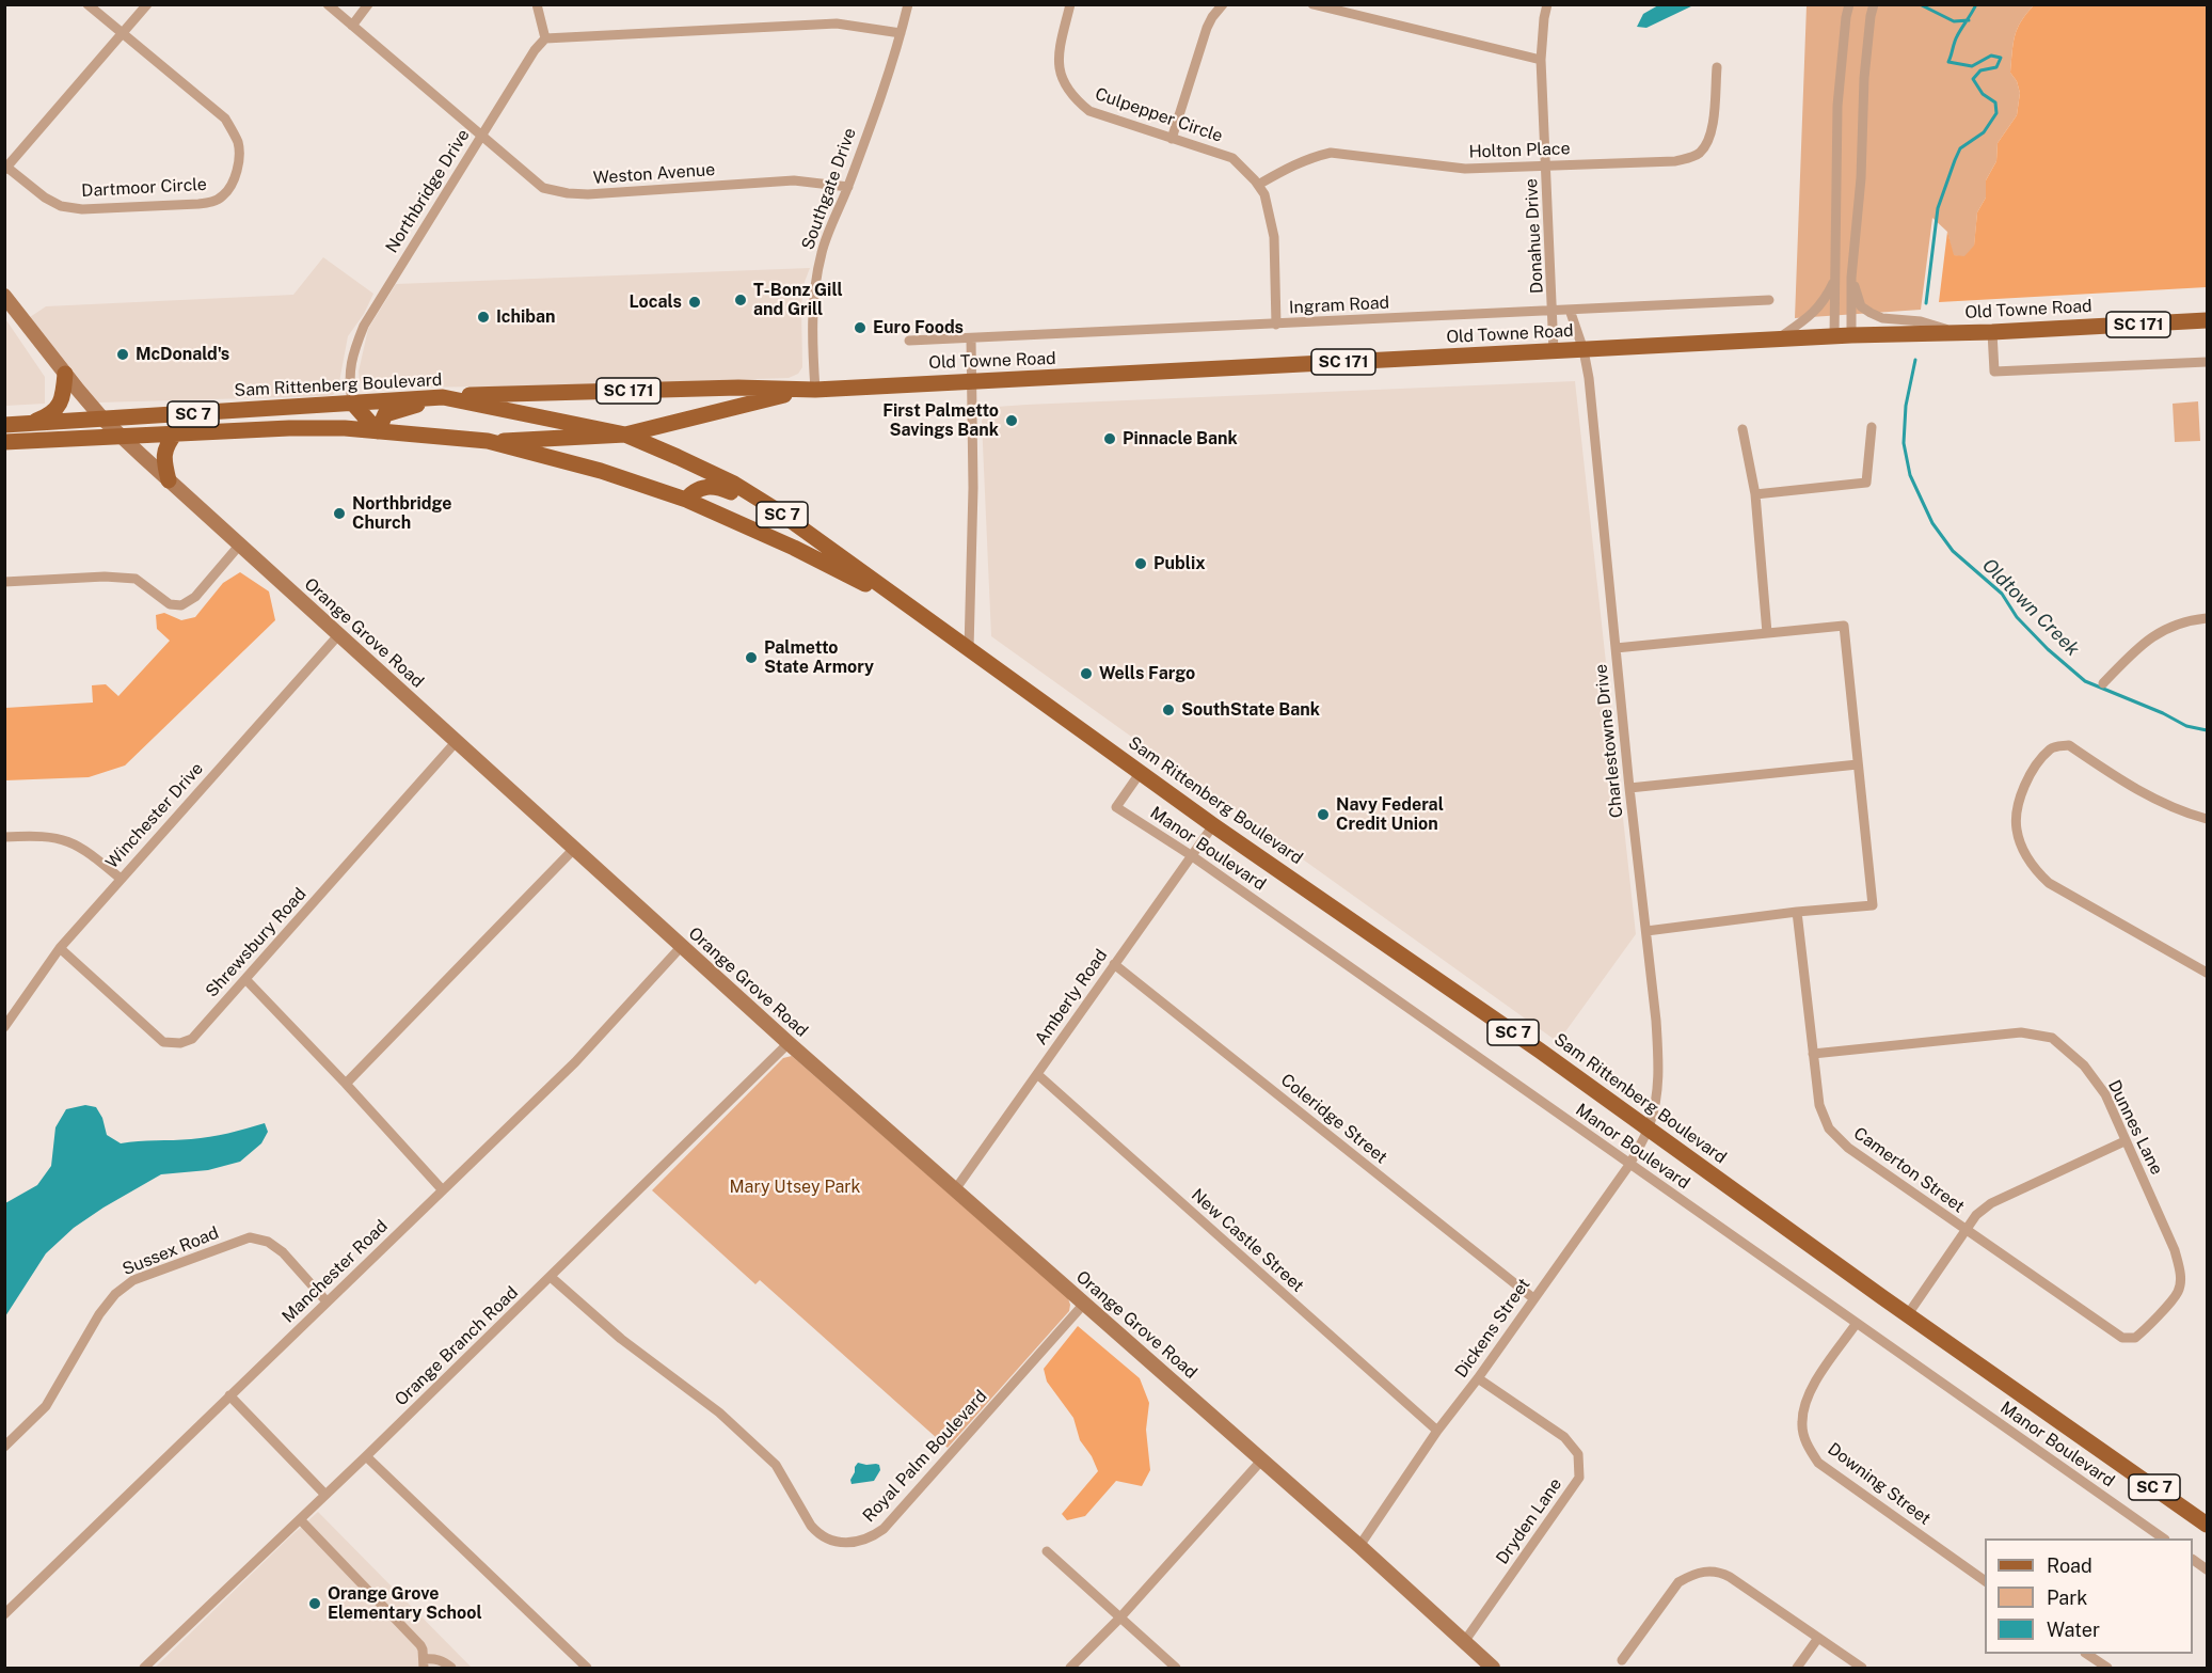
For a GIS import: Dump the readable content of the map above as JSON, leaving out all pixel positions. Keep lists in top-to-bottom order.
{
  "streets": {
    "main road": [
      "Old Towne Road",
      "SC 171",
      "Sam Rittenberg Boulevard",
      "SC 7"
    ],
    "street": [
      "Culpepper Circle",
      "Holton Place",
      "Weston Avenue",
      "Dartmoor Circle",
      "Southgate Drive",
      "Northbridge Drive",
      "Donahue Drive",
      "Ingram Road",
      "Orange Grove Road",
      "Charlestowne Drive",
      "Winchester Drive",
      "Manor Boulevard",
      "Shrewsbury Road",
      "Amberly Road",
      "Coleridge Street",
      "Dunnes Lane",
      "Camerton Street",
      "New Castle Street",
      "Sussex Road",
      "Manchester Road",
      "Dickens Street",
      "Orange Branch Road",
      "Royal Palm Boulevard",
      "Downing Street",
      "Dryden Lane"
    ]
  },
  "crossings": [
    ["Culpepper Circle", "Holton Place"],
    ["Culpepper Circle", "Ingram Road"],
    ["Holton Place", "Donahue Drive"],
    ["Weston Avenue", "Southgate Drive"],
    ["Weston Avenue", "Northbridge Drive"],
    ["Southgate Drive", "Old Towne Road"],
    ["Northbridge Drive", "Sam Rittenberg Boulevard"],
    ["Donahue Drive", "Ingram Road"],
    ["Donahue Drive", "Old Towne Road"],
    ["Ingram Road", "Charlestowne Drive"],
    ["Old Towne Road", "Sam Rittenberg Boulevard"],
    ["Old Towne Road", "Charlestowne Drive"],
    ["Sam Rittenberg Boulevard", "Orange Grove Road"],
    ["Sam Rittenberg Boulevard", "Charlestowne Drive"],
    ["Sam Rittenberg Boulevard", "Manor Boulevard"],
    ["Sam Rittenberg Boulevard", "Amberly Road"],
    ["Sam Rittenberg Boulevard", "Dickens Street"],
    ["Orange Grove Road", "Winchester Drive"],
    ["Orange Grove Road", "Shrewsbury Road"],
    ["Orange Grove Road", "Amberly Road"],
    ["Orange Grove Road", "Manchester Road"],
    ["Orange Grove Road", "Dickens Street"],
    ["Orange Grove Road", "Orange Branch Road"],
    ["Orange Grove Road", "Royal Palm Boulevard"],
    ["Orange Grove Road", "Dryden Lane"],
    ["Charlestowne Drive", "Dickens Street"],
    ["Winchester Drive", "Shrewsbury Road"],
    ["Manor Boulevard", "Amberly Road"],
    ["Manor Boulevard", "Dickens Street"],
    ["Manor Boulevard", "Downing Street"],
    ["Amberly Road", "Coleridge Street"],
    ["Amberly Road", "New Castle Street"],
    ["Coleridge Street", "Dickens Street"],
    ["Dunnes Lane", "Camerton Street"],
    ["New Castle Street", "Dickens Street"],
    ["Sussex Road", "Manchester Road"],
    ["Dickens Street", "Dryden Lane"],
    ["Orange Branch Road", "Royal Palm Boulevard"]
  ],
  "water": ["Oldtown Creek"],
  "parks": ["Mary Utsey Park"],
  "places": [
    "T-Bonz Gill and Grill",
    "Locals",
    "Ichiban",
    "Euro Foods",
    "McDonald's",
    "First Palmetto Savings Bank",
    "Pinnacle Bank",
    "Northbridge Church",
    "Publix",
    "Palmetto State Armory",
    "Wells Fargo",
    "SouthState Bank",
    "Navy Federal Credit Union",
    "Orange Grove Elementary School"
  ],
  "legend": ["Road", "Park", "Water"]
}
